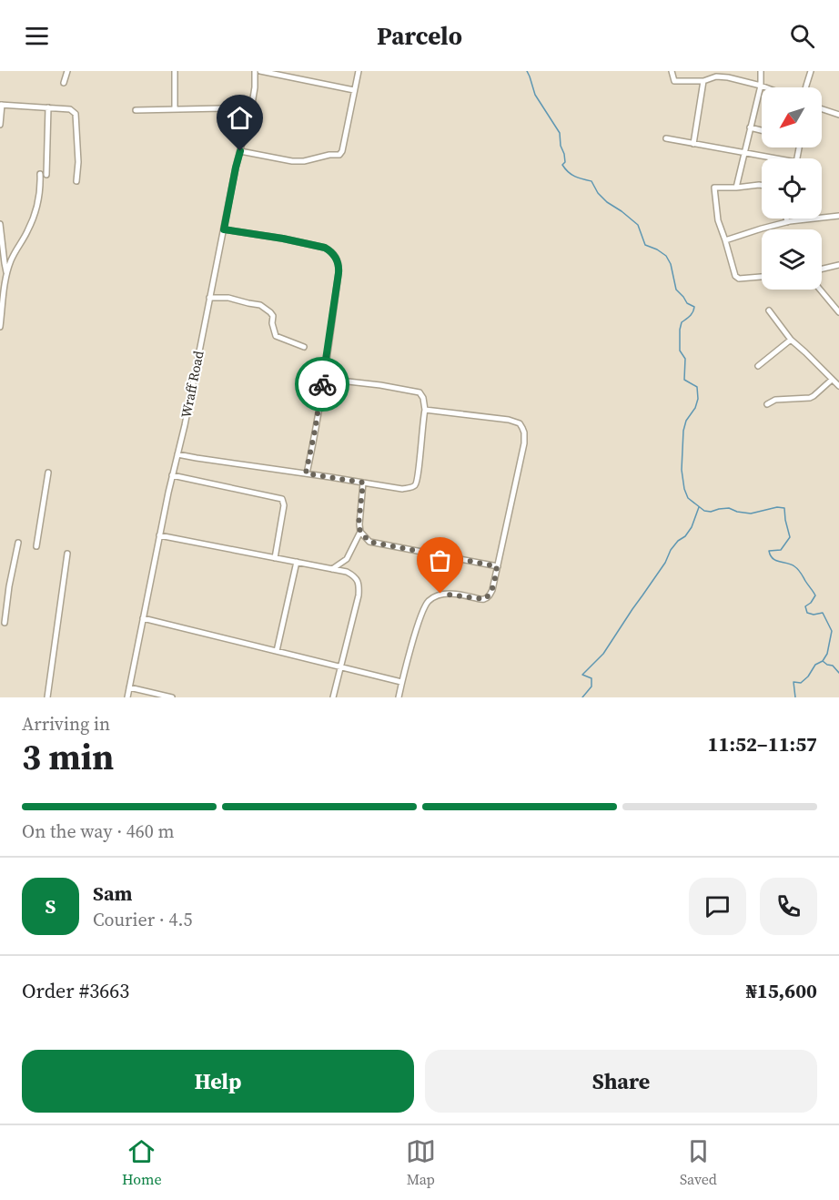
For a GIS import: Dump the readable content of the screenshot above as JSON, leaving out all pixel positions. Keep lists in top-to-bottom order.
{
  "streets": {
    "street": ["Wraff Road"]
  },
  "north": "bottom left",
  "page": {
    "header": "Parcelo",
    "heading": ["3 min", "Arriving in", "11:52–11:57"],
    "panel": [
      "Sam",
      "Courier · 4.5",
      "Order #3663",
      "₦15,600"
    ],
    "bar": "On the way · 460 m",
    "round": "S",
    "buttons": ["Help", "Share"],
    "tabs": ["Home", "Map", "Saved"]
  }
}
